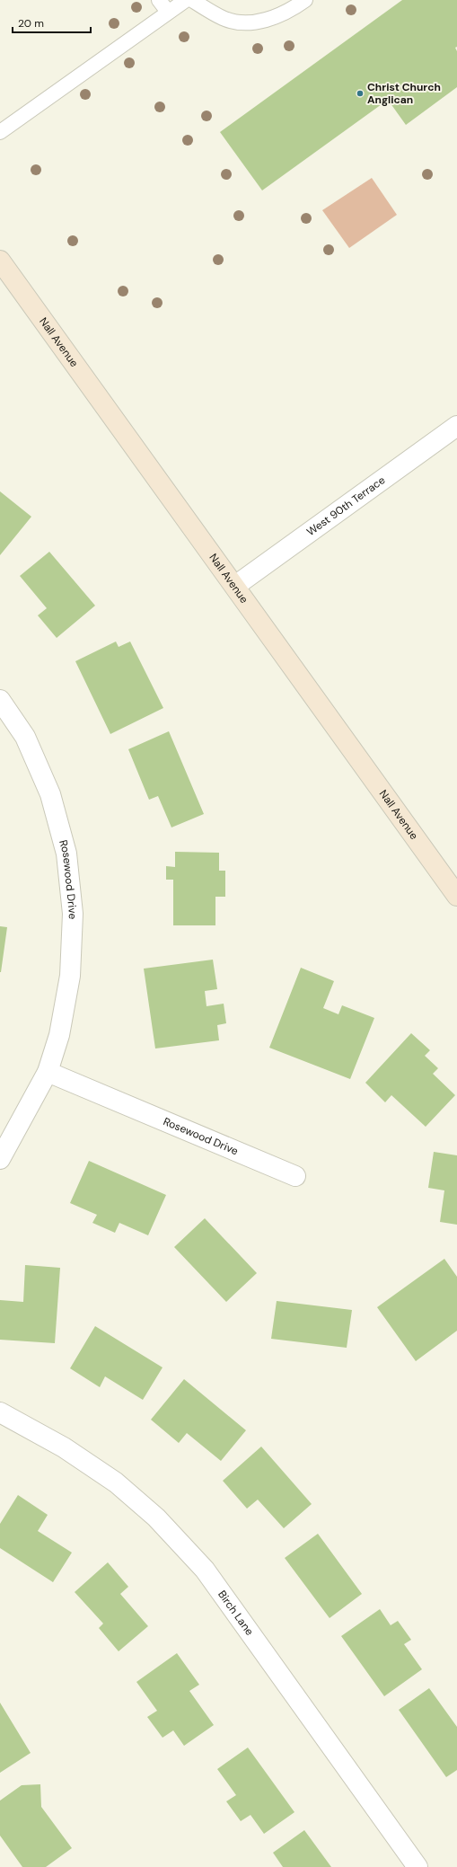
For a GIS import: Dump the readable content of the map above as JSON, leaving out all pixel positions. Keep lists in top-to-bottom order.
{
  "streets": {
    "main road": ["Nall Avenue"],
    "street": ["West 90th Terrace", "Rosewood Drive", "Birch Lane"]
  },
  "crossings": [
    ["Nall Avenue", "West 90th Terrace"]
  ],
  "places": ["Christ Church Anglican"],
  "scale_bar": "20 m"
}
